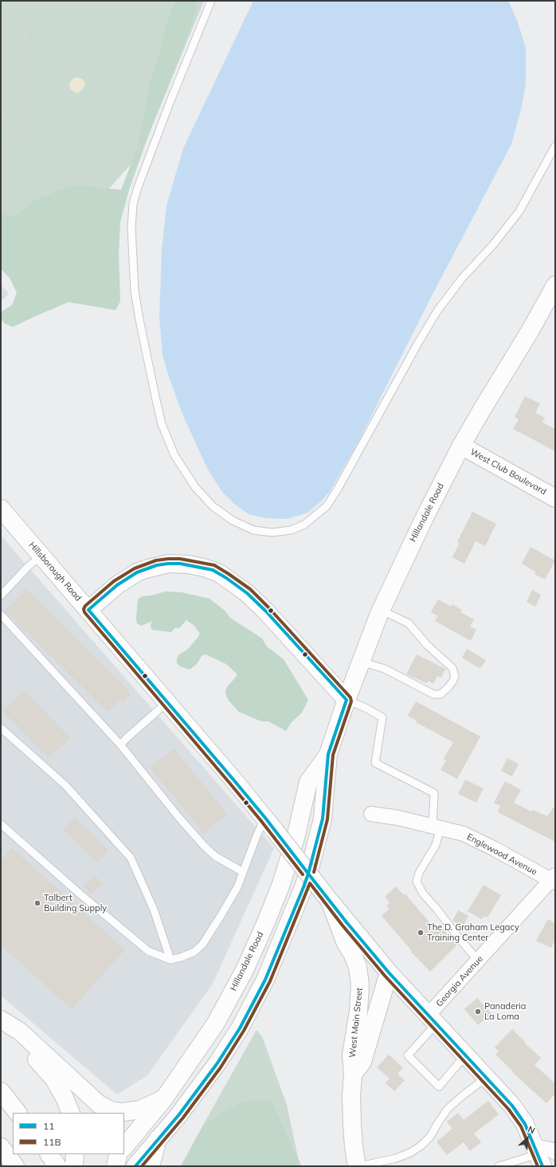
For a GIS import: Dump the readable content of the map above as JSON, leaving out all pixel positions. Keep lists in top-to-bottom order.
{
  "streets": {
    "main road": [
      "West Club Boulevard",
      "Hillandale Road",
      "Hillsborough Road",
      "West Main Street"
    ],
    "street": ["Englewood Avenue", "Georgia Avenue"]
  },
  "crossings": [
    ["West Club Boulevard", "Hillandale Road"],
    ["Hillsborough Road", "Georgia Avenue"],
    ["Hillsborough Road", "West Main Street"],
    ["Englewood Avenue", "Georgia Avenue"]
  ],
  "places": ["Talbert Building Supply", "The D. Graham Legacy Training Center", "Panaderia La Loma"],
  "lines": ["transit line 11B", "transit line 11"],
  "legend": ["11", "11B"],
  "north": "top right"
}
